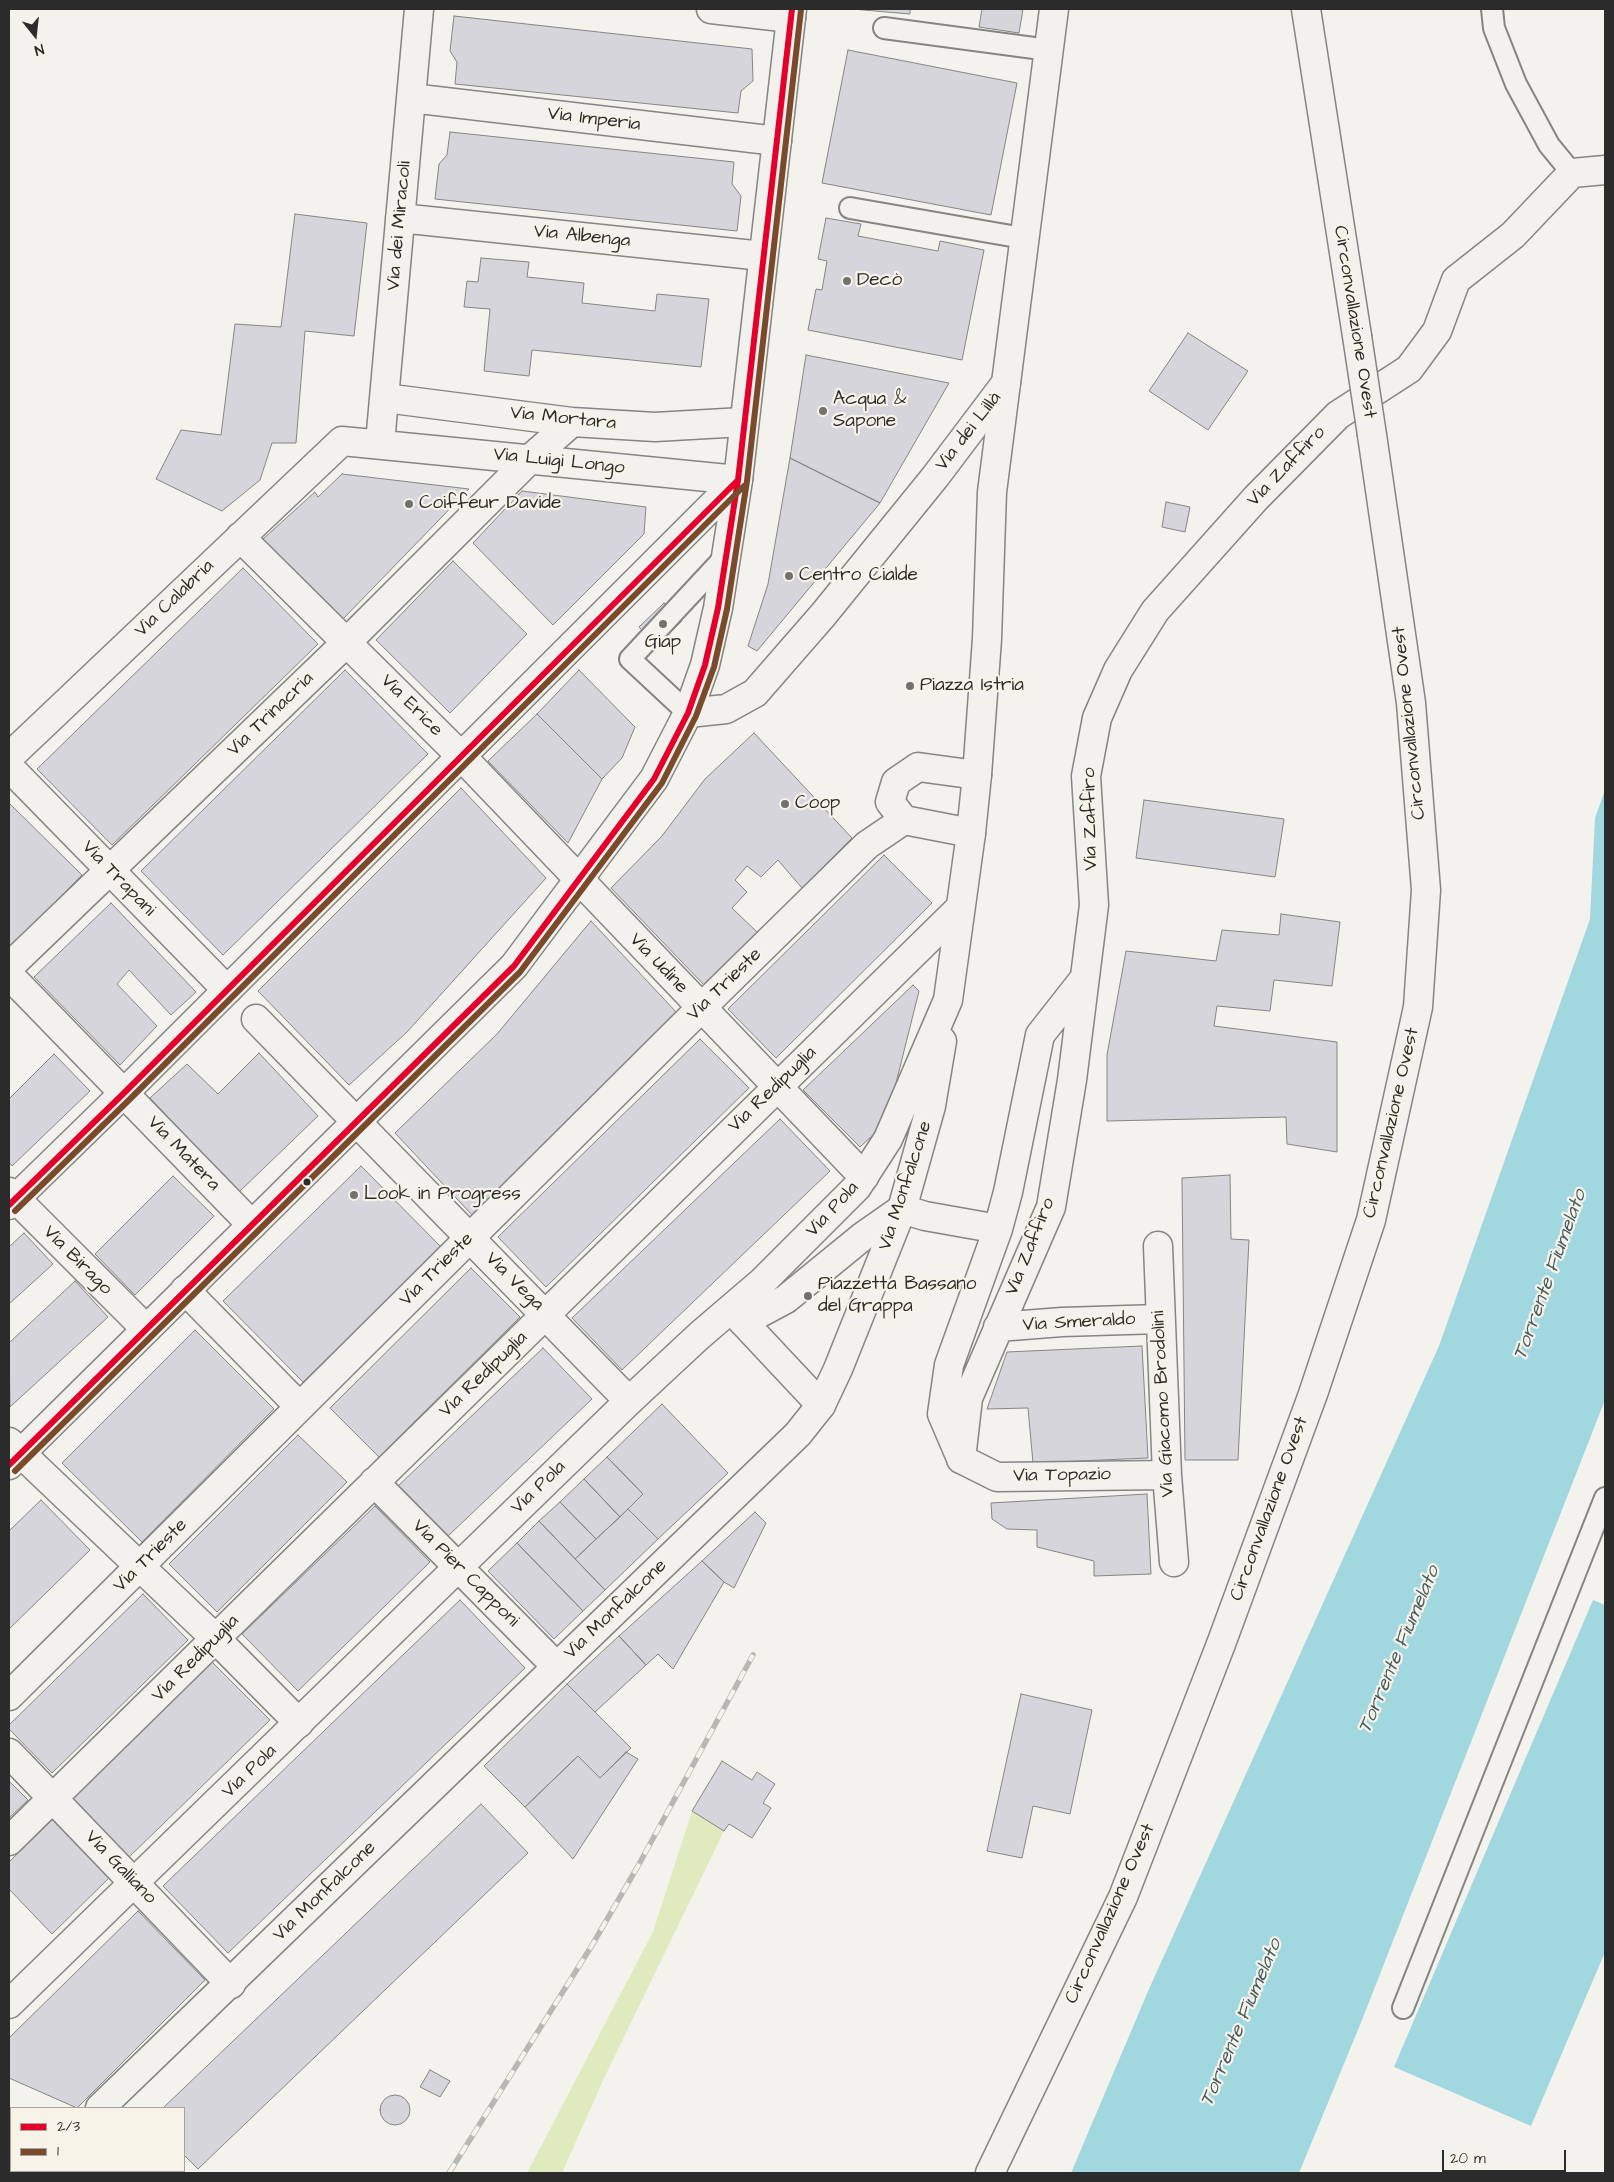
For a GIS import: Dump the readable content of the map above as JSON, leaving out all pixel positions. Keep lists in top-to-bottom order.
{
  "streets": {
    "street": [
      "Via Imperia",
      "Via dei Miracoli",
      "Via Albenga",
      "Circonvallazione Ovest",
      "Via Mortara",
      "Via dei Lillà",
      "Via Luigi Longo",
      "Via Zaffiro",
      "Via Calabria",
      "Via Erice",
      "Via Trinacria",
      "Via Trapani",
      "Via Udine",
      "Via Trieste",
      "Via Redipuglia",
      "Via Matera",
      "Via Monfalcone",
      "Via Pola",
      "Via Birago",
      "Via Vega",
      "Via Smeraldo",
      "Via Giacomo Brodolini",
      "Via Topazio",
      "Via Pier Capponi",
      "Via Galliano"
    ]
  },
  "crossings": [
    ["Via Imperia", "Via dei Miracoli"],
    ["Via dei Miracoli", "Via Albenga"],
    ["Via dei Miracoli", "Via Mortara"],
    ["Via dei Miracoli", "Via Luigi Longo"],
    ["Via Mortara", "Via Trinacria"],
    ["Via dei Lillà", "Via Pola"],
    ["Via Luigi Longo", "Via Calabria"],
    ["Via Luigi Longo", "Via Trinacria"],
    ["Via Zaffiro", "Via Smeraldo"],
    ["Via Zaffiro", "Via Topazio"],
    ["Via Calabria", "Via Erice"],
    ["Via Erice", "Via Trinacria"],
    ["Via Erice", "Via Udine"],
    ["Via Trinacria", "Via Trapani"],
    ["Via Udine", "Via Trieste"],
    ["Via Udine", "Via Redipuglia"],
    ["Via Udine", "Via Pola"],
    ["Via Trieste", "Via Vega"],
    ["Via Redipuglia", "Via Pola"],
    ["Via Redipuglia", "Via Vega"],
    ["Via Redipuglia", "Via Pier Capponi"],
    ["Via Redipuglia", "Via Galliano"],
    ["Via Monfalcone", "Via Pola"],
    ["Via Monfalcone", "Via Pier Capponi"],
    ["Via Monfalcone", "Via Galliano"],
    ["Via Pola", "Via Vega"],
    ["Via Pola", "Via Pier Capponi"],
    ["Via Pola", "Via Galliano"],
    ["Via Smeraldo", "Via Giacomo Brodolini"],
    ["Via Giacomo Brodolini", "Via Topazio"]
  ],
  "water": ["Torrente Fiumelato"],
  "places": [
    "Decò",
    "Acqua & Sapone",
    "Coiffeur Davide",
    "Centro Cialde",
    "Giap",
    "Piazza Istria",
    "Coop",
    "Look in Progress",
    "Piazzetta Bassano del Grappa"
  ],
  "lines": ["transit line 2/3", "transit line 1"],
  "legend": ["2/3", "1"],
  "scale_bar": "20 m",
  "north": "bottom"
}
